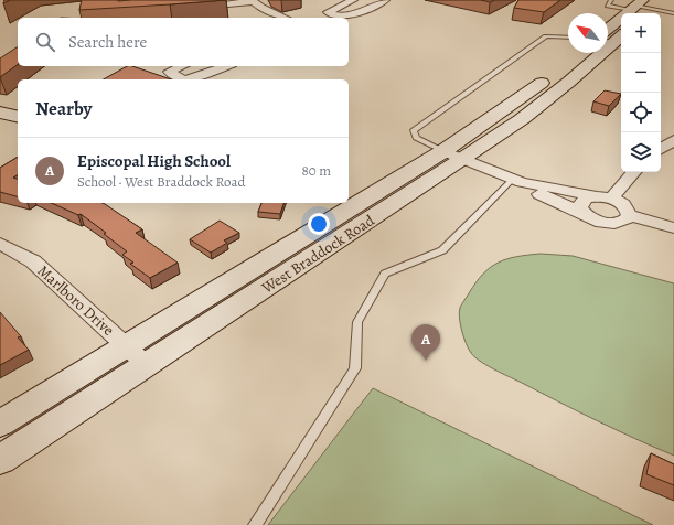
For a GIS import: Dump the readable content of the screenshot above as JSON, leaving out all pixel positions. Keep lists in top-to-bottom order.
{
  "streets": {
    "main road": ["West Braddock Road"],
    "street": ["Marlboro Drive"]
  },
  "crossings": [
    ["West Braddock Road", "Marlboro Drive"]
  ],
  "north": "top left",
  "page": {
    "map_buttons": ["+", "−"],
    "search": "Search here",
    "heading": "Nearby",
    "list": [
      {
        "mark": "A",
        "name": "Episcopal High School",
        "note": "School · West Braddock Road",
        "value": "80 m"
      }
    ],
    "pins": "A"
  }
}
